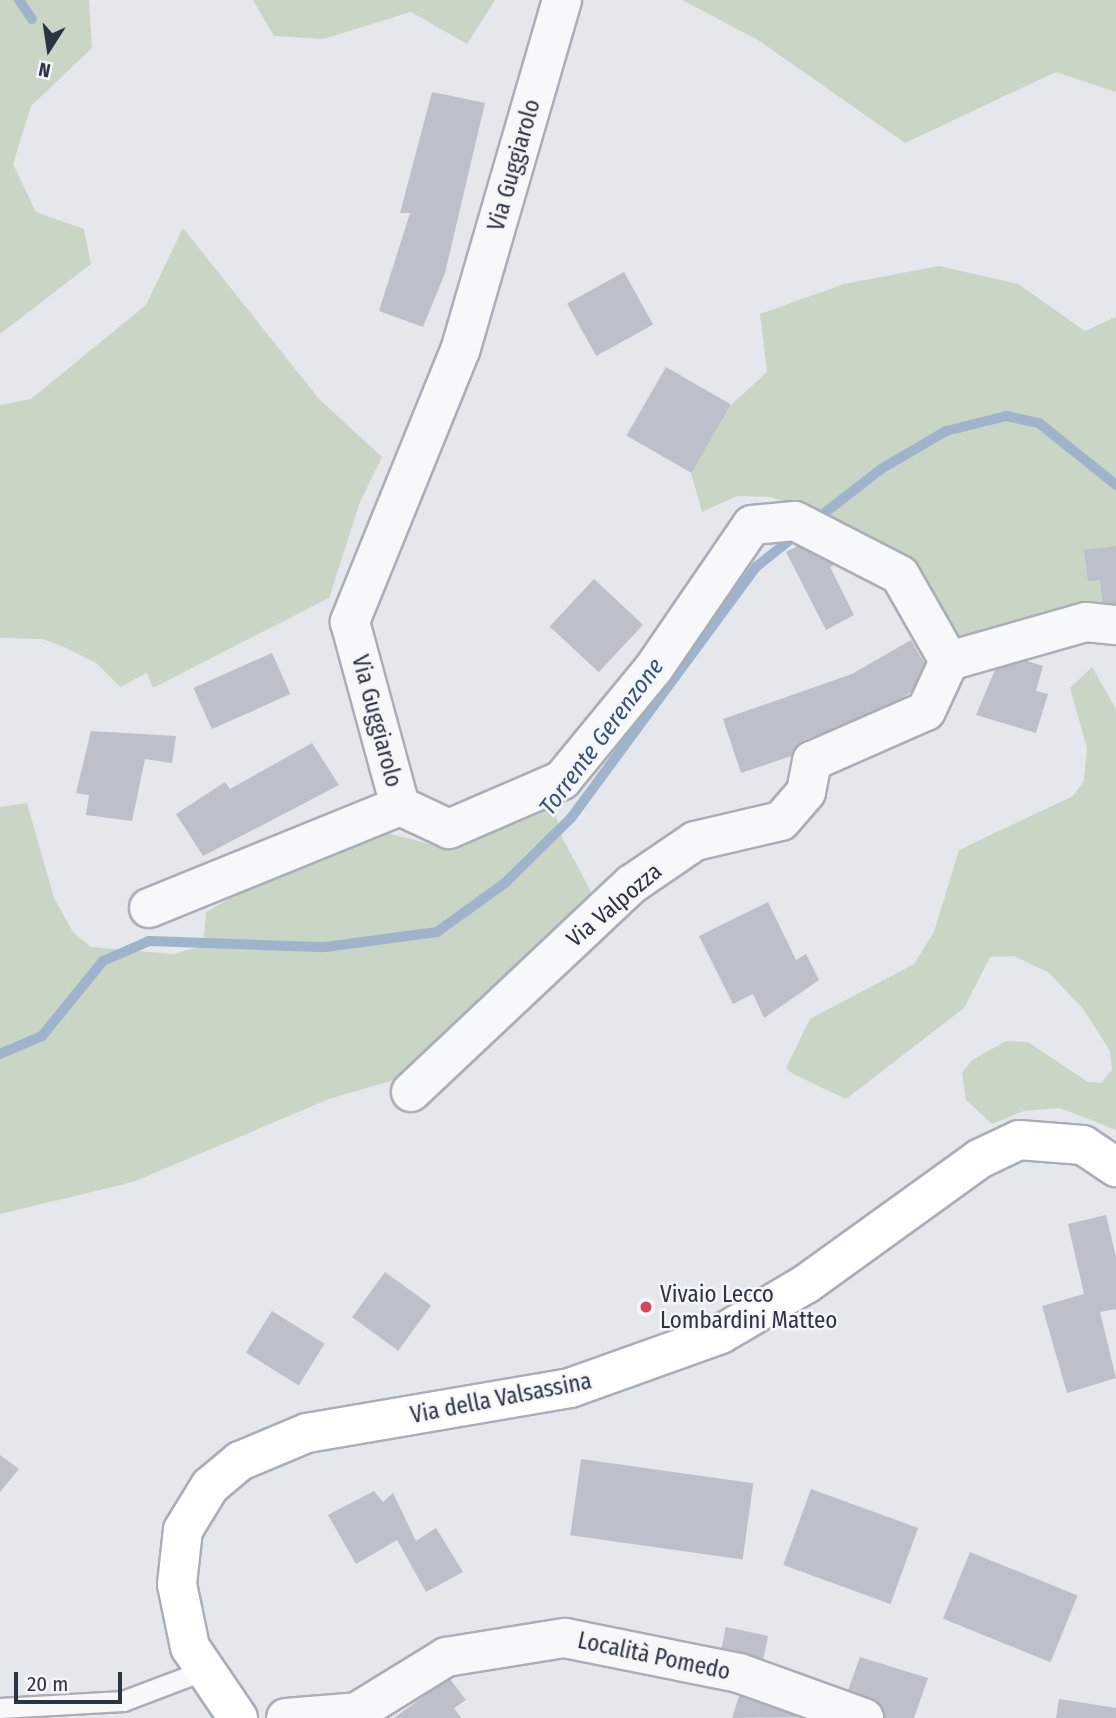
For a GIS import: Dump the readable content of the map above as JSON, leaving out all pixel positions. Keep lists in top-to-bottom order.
{
  "streets": {
    "main road": ["Via della Valsassina"],
    "street": ["Via Guggiarolo", "Via Valpozza", "Località Pomedo"]
  },
  "crossings": [
    ["Via Guggiarolo", "Via Valpozza"]
  ],
  "water": ["Torrente Gerenzone"],
  "places": ["Vivaio Lecco Lombardini Matteo"],
  "scale_bar": "20 m",
  "north": "bottom"
}
